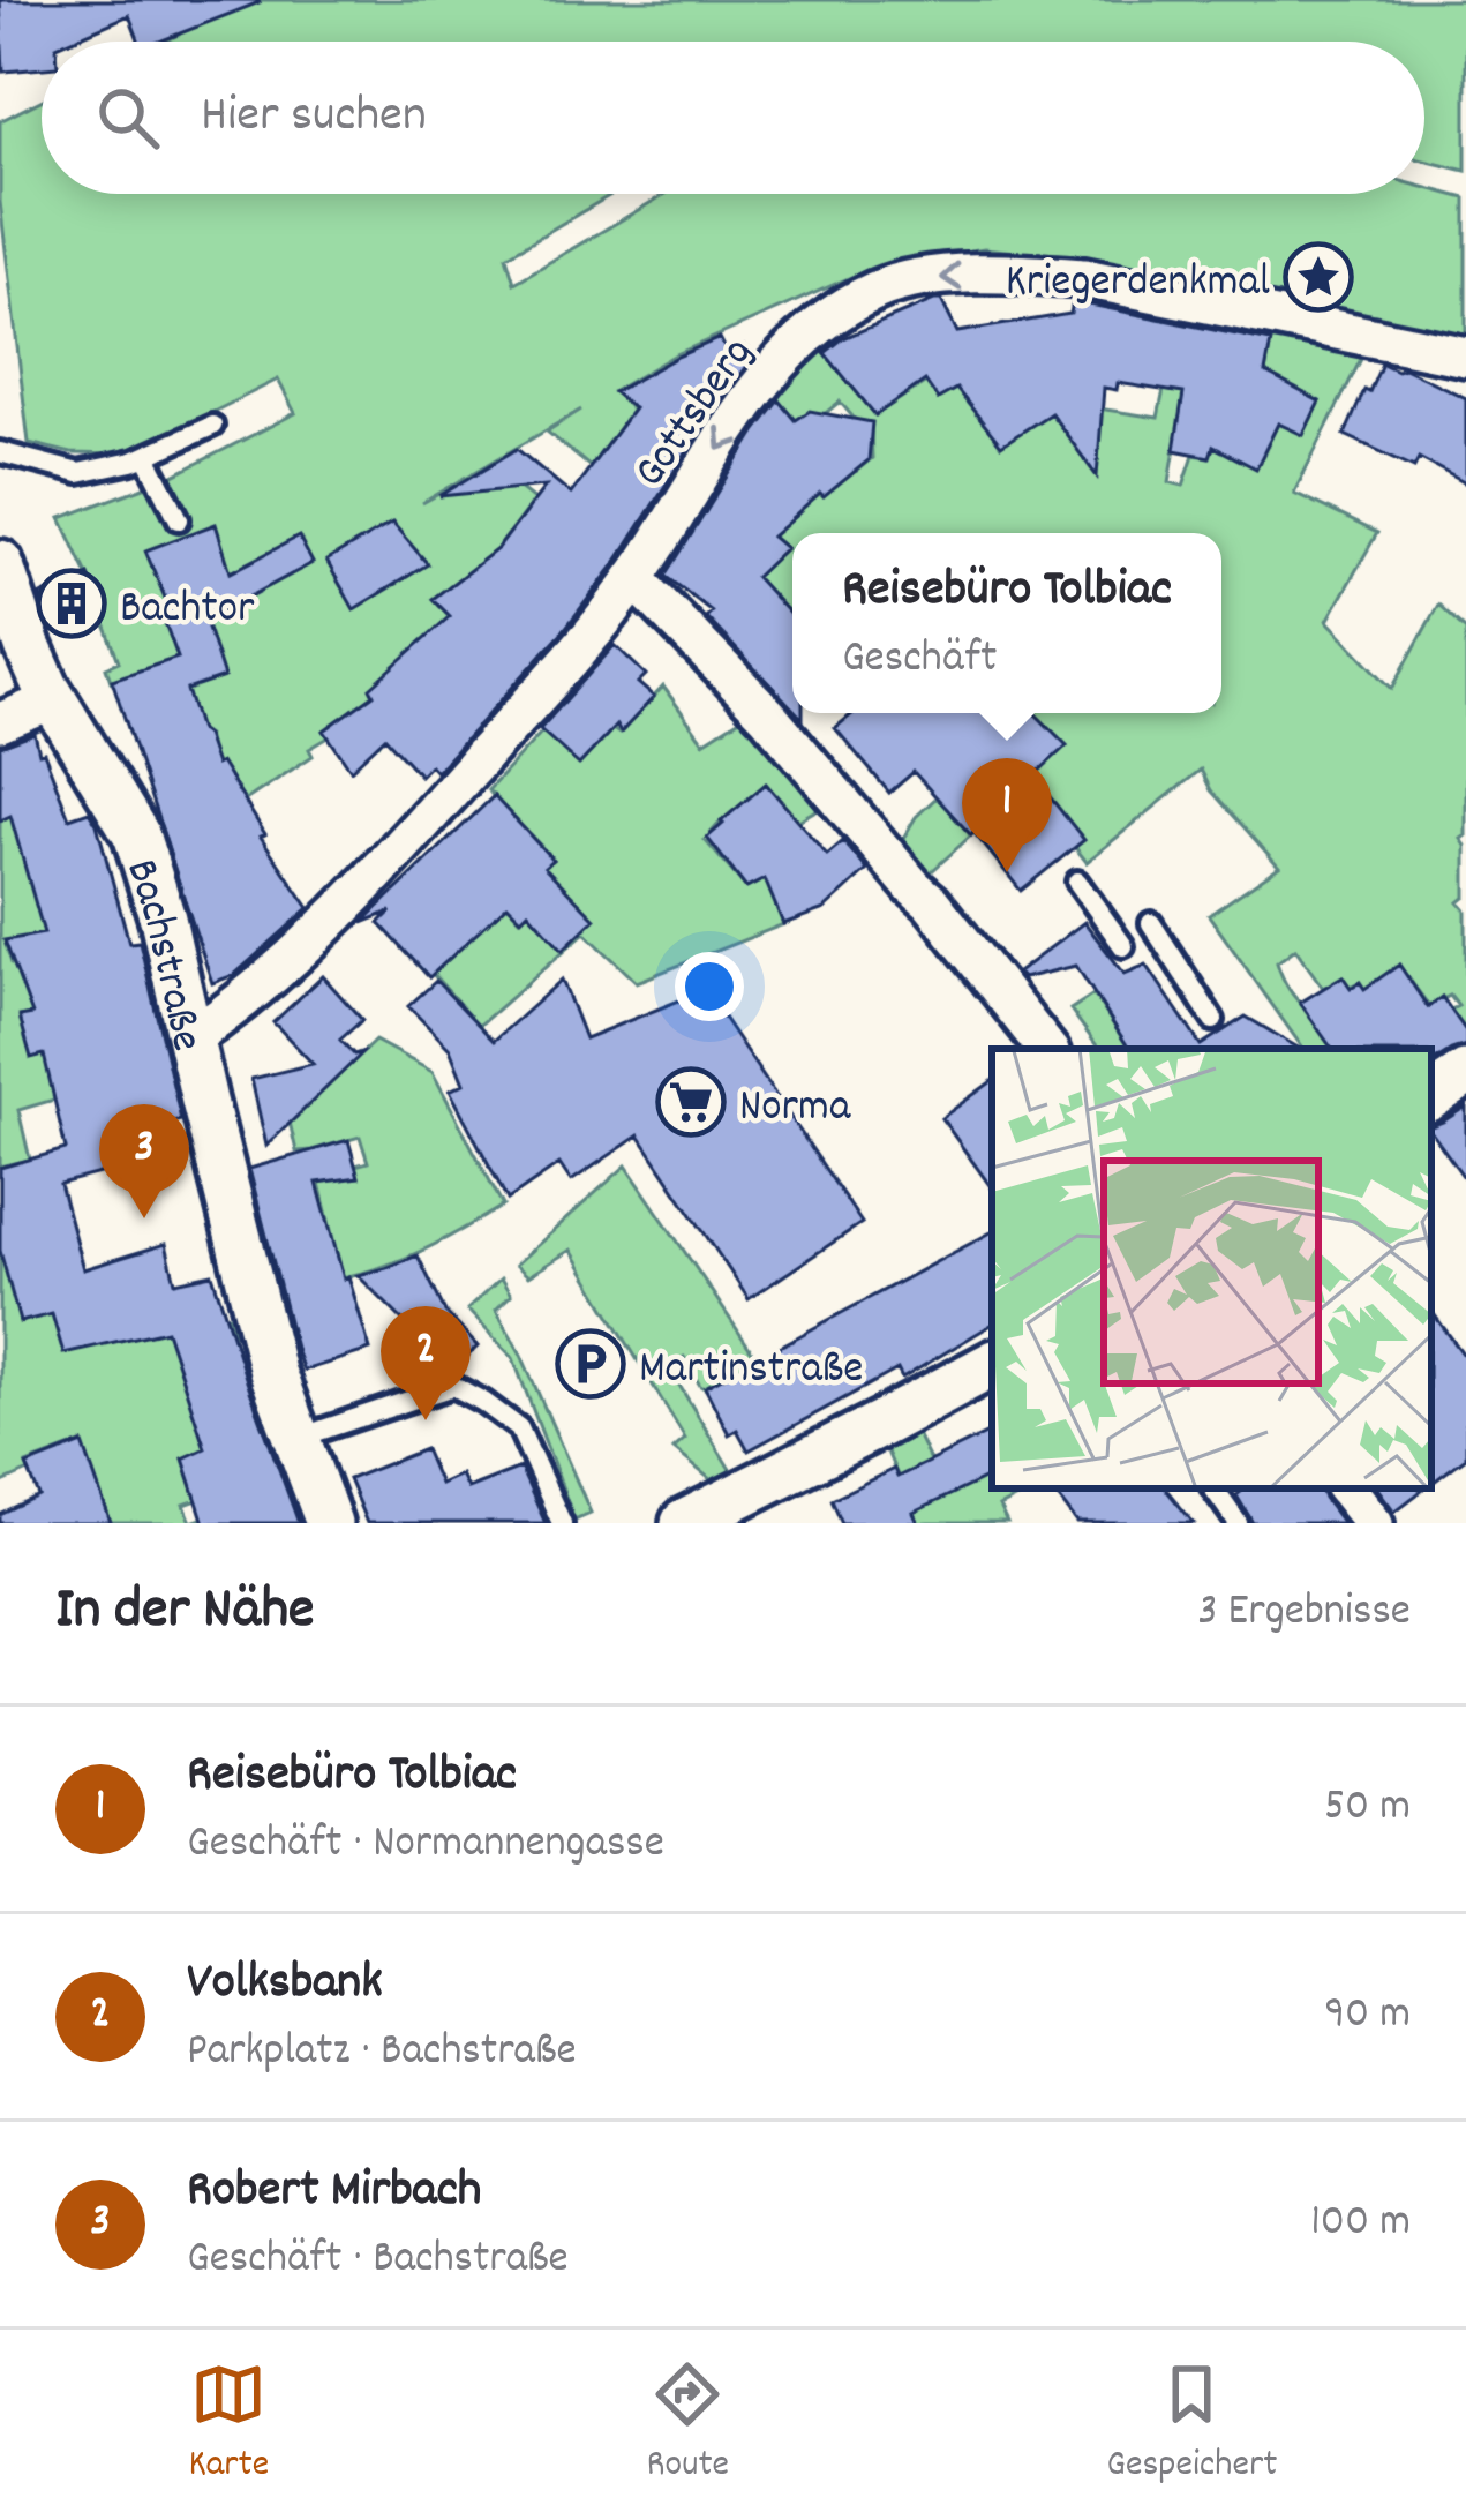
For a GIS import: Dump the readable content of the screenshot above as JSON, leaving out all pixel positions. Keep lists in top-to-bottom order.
{
  "streets": {
    "street": ["Gottsberg", "Bachstraße"]
  },
  "crossings": [
    ["Gottsberg", "Bachstraße"]
  ],
  "one_way": ["Gottsberg"],
  "places": {
    "place": ["Kriegerdenkmal"],
    "building": ["Bachtor"],
    "supermarket": ["Norma"],
    "parking": ["Martinstraße"]
  },
  "page": {
    "search": "Hier suchen",
    "popup": ["Reisebüro Tolbiac", "Geschäft"],
    "pins": ["1", "3", "2"],
    "heading": ["In der Nähe", "3 Ergebnisse"],
    "list": [
      {
        "mark": "1",
        "name": "Reisebüro Tolbiac",
        "note": "Geschäft · Normannengasse",
        "value": "50 m"
      },
      {
        "mark": "2",
        "name": "Volksbank",
        "note": "Parkplatz · Bachstraße",
        "value": "90 m"
      },
      {
        "mark": "3",
        "name": "Robert Mirbach",
        "note": "Geschäft · Bachstraße",
        "value": "100 m"
      }
    ],
    "nav": ["Karte", "Route", "Gespeichert"]
  }
}
